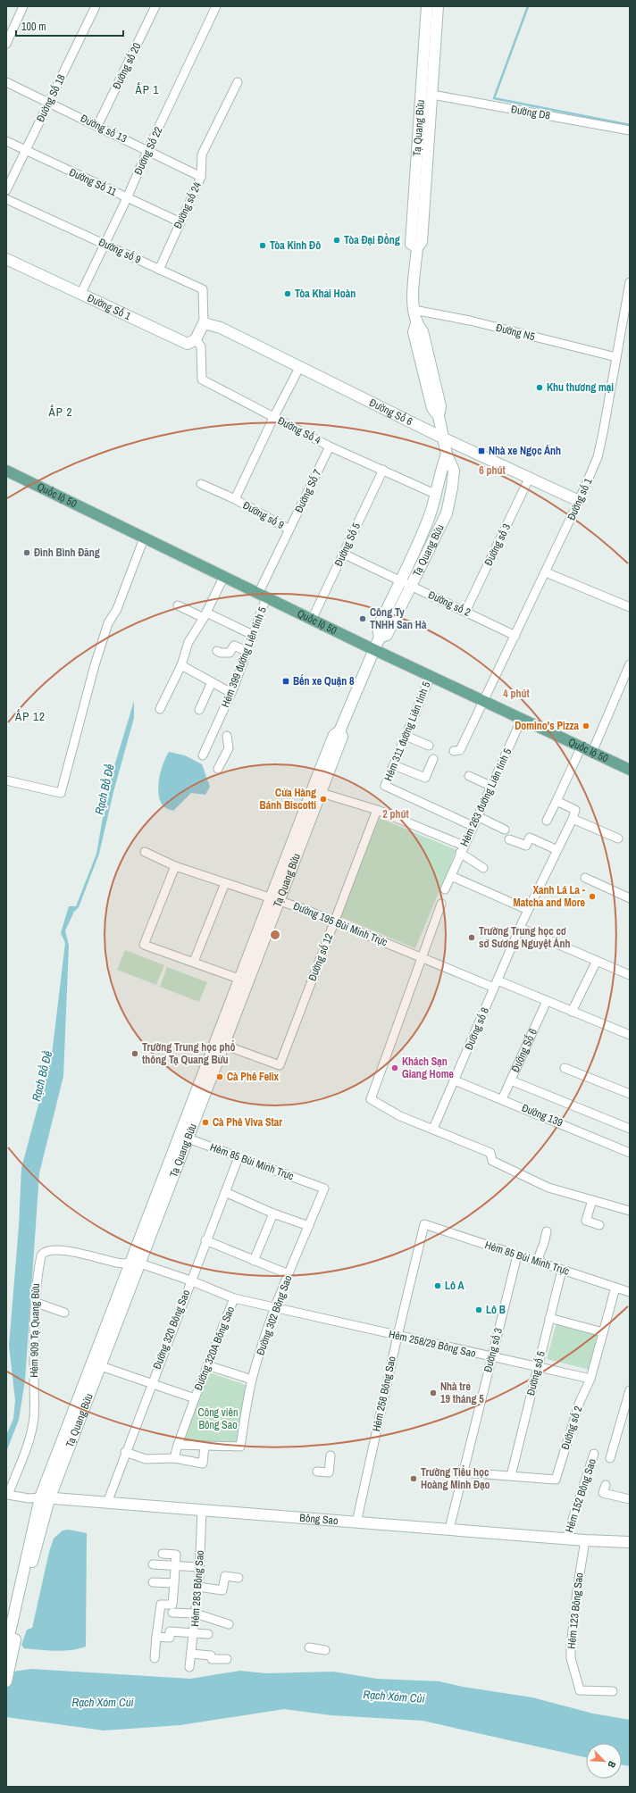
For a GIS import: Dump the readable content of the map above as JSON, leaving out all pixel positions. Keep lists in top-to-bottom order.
{
  "streets": {
    "main road": ["Quốc lộ 50"],
    "street": [
      "Đường số 20",
      "Đường Số 18",
      "Đường D8",
      "Đường số 13",
      "Tạ Quang Bửu",
      "Đường Số 22",
      "Đường Số 11",
      "Đường số 24",
      "Đường số 9",
      "Đường Số 1",
      "Đường N5",
      "Đường Số 6",
      "Đường Số 4",
      "Đường Số 7",
      "Đường số 1",
      "Đường Số 5",
      "Đường số 3",
      "Đường số 2",
      "Hẻm 399 đường Liên tỉnh 5",
      "Hẻm 311 đường Liên tỉnh 5",
      "Hẻm 263 đường Liên tỉnh 5",
      "Đường 195 Bùi Minh Trực",
      "Đường số 12",
      "Đường số 8",
      "Đường 139",
      "Hẻm 85 Bùi Minh Trực",
      "Đường 302 Bông Sao",
      "Đường 320 Bông Sao",
      "Hẻm 909 Tạ Quang Bửu",
      "Hẻm 258/29 Bông Sao",
      "Đường 320A Bông Sao",
      "Đường số 5",
      "Hẻm 258 Bông Sao",
      "Hẻm 152 Bông Sao",
      "Bông Sao",
      "Hẻm 283 Bông Sao",
      "Hẻm 123 Bông Sao"
    ]
  },
  "crossings": [
    ["Đường số 20", "Đường số 13"],
    ["Đường Số 18", "Đường số 13"],
    ["Đường Số 18", "Đường Số 11"],
    ["Đường D8", "Tạ Quang Bửu"],
    ["Đường số 13", "Đường Số 22"],
    ["Đường số 13", "Đường số 24"],
    ["Tạ Quang Bửu", "Đường N5"],
    ["Tạ Quang Bửu", "Đường Số 6"],
    ["Tạ Quang Bửu", "Đường Số 4"],
    ["Tạ Quang Bửu", "Quốc lộ 50"],
    ["Tạ Quang Bửu", "Đường số 2"],
    ["Tạ Quang Bửu", "Đường 195 Bùi Minh Trực"],
    ["Tạ Quang Bửu", "Đường số 12"],
    ["Tạ Quang Bửu", "Hẻm 85 Bùi Minh Trực"],
    ["Tạ Quang Bửu", "Hẻm 909 Tạ Quang Bửu"],
    ["Tạ Quang Bửu", "Bông Sao"],
    ["Đường Số 22", "Đường Số 11"],
    ["Đường Số 22", "Đường số 9"],
    ["Đường Số 22", "Đường Số 1"],
    ["Đường Số 11", "Đường số 24"],
    ["Đường số 24", "Đường số 9"],
    ["Đường số 9", "Đường Số 6"],
    ["Đường số 9", "Đường Số 4"],
    ["Đường số 9", "Đường Số 7"],
    ["Đường Số 1", "Đường Số 4"],
    ["Đường N5", "Đường số 1"],
    ["Đường Số 6", "Đường số 1"],
    ["Đường Số 6", "Đường số 3"],
    ["Đường Số 6", "Đường 195 Bùi Minh Trực"],
    ["Đường Số 6", "Đường 139"],
    ["Đường Số 4", "Đường Số 7"],
    ["Đường Số 4", "Đường Số 5"],
    ["Đường Số 7", "Quốc lộ 50"],
    ["Đường Số 7", "Hẻm 399 đường Liên tỉnh 5"],
    ["Quốc lộ 50", "Đường số 1"],
    ["Quốc lộ 50", "Đường Số 5"],
    ["Quốc lộ 50", "Hẻm 399 đường Liên tỉnh 5"],
    ["Quốc lộ 50", "Hẻm 311 đường Liên tỉnh 5"],
    ["Quốc lộ 50", "Hẻm 263 đường Liên tỉnh 5"],
    ["Đường số 1", "Đường số 2"],
    ["Đường Số 5", "Đường số 2"],
    ["Đường số 3", "Đường số 2"],
    ["Đường số 3", "Hẻm 85 Bùi Minh Trực"],
    ["Đường số 3", "Hẻm 258/29 Bông Sao"],
    ["Đường số 3", "Bông Sao"],
    ["Đường số 2", "Hẻm 85 Bùi Minh Trực"],
    ["Đường số 2", "Hẻm 258/29 Bông Sao"],
    ["Đường số 2", "Đường số 5"],
    ["Hẻm 311 đường Liên tỉnh 5", "Hẻm 263 đường Liên tỉnh 5"],
    ["Đường 195 Bùi Minh Trực", "Đường số 12"],
    ["Đường 195 Bùi Minh Trực", "Đường số 8"],
    ["Đường số 8", "Đường 139"],
    ["Hẻm 85 Bùi Minh Trực", "Đường 302 Bông Sao"],
    ["Hẻm 85 Bùi Minh Trực", "Đường 320 Bông Sao"],
    ["Hẻm 85 Bùi Minh Trực", "Đường số 5"],
    ["Hẻm 85 Bùi Minh Trực", "Hẻm 258 Bông Sao"],
    ["Đường 302 Bông Sao", "Hẻm 258/29 Bông Sao"],
    ["Đường 320 Bông Sao", "Hẻm 909 Tạ Quang Bửu"],
    ["Đường 320 Bông Sao", "Hẻm 258/29 Bông Sao"],
    ["Đường 320 Bông Sao", "Bông Sao"],
    ["Hẻm 909 Tạ Quang Bửu", "Hẻm 258/29 Bông Sao"],
    ["Hẻm 909 Tạ Quang Bửu", "Bông Sao"],
    ["Hẻm 258/29 Bông Sao", "Đường 320A Bông Sao"],
    ["Hẻm 258/29 Bông Sao", "Đường số 5"],
    ["Hẻm 258/29 Bông Sao", "Hẻm 258 Bông Sao"],
    ["Hẻm 258 Bông Sao", "Bông Sao"],
    ["Hẻm 152 Bông Sao", "Bông Sao"],
    ["Bông Sao", "Hẻm 283 Bông Sao"],
    ["Bông Sao", "Hẻm 123 Bông Sao"]
  ],
  "districts": ["ẤP 1", "ẤP 2", "ẤP 12"],
  "water": ["Rạch Bồ Đề", "Rạch Xóm Củi"],
  "parks": ["Công viên Bông Sao"],
  "places": {
    "other": [
      "Tòa Đại Đồng",
      "Tòa Kinh Đô",
      "Tòa Khải Hoàn",
      "Khu thương mại",
      "Đình Bình Đăng",
      "Công Ty TNHH San Hà",
      "Domino's Pizza",
      "Cửa Hàng Bánh Biscotti",
      "Xanh Lá La - Matcha and More",
      "Trường Trung học cơ sở Sương Nguyệt Ánh",
      "Trường Trung học phổ thông Tạ Quang Bửu",
      "Khách Sạn Giang Home",
      "Cà Phê Felix",
      "Cà Phê Viva Star",
      "Lô A",
      "Lô B",
      "Nhà trẻ 19 tháng 5",
      "Trường Tiểu học Hoàng Minh Đạo"
    ],
    "transit": ["Nhà xe Ngọc Ánh", "Bến xe Quận 8"]
  },
  "scale_bar": "100 m",
  "north": "bottom right",
  "rings": ["6 phút", "4 phút", "2 phút"]
}
